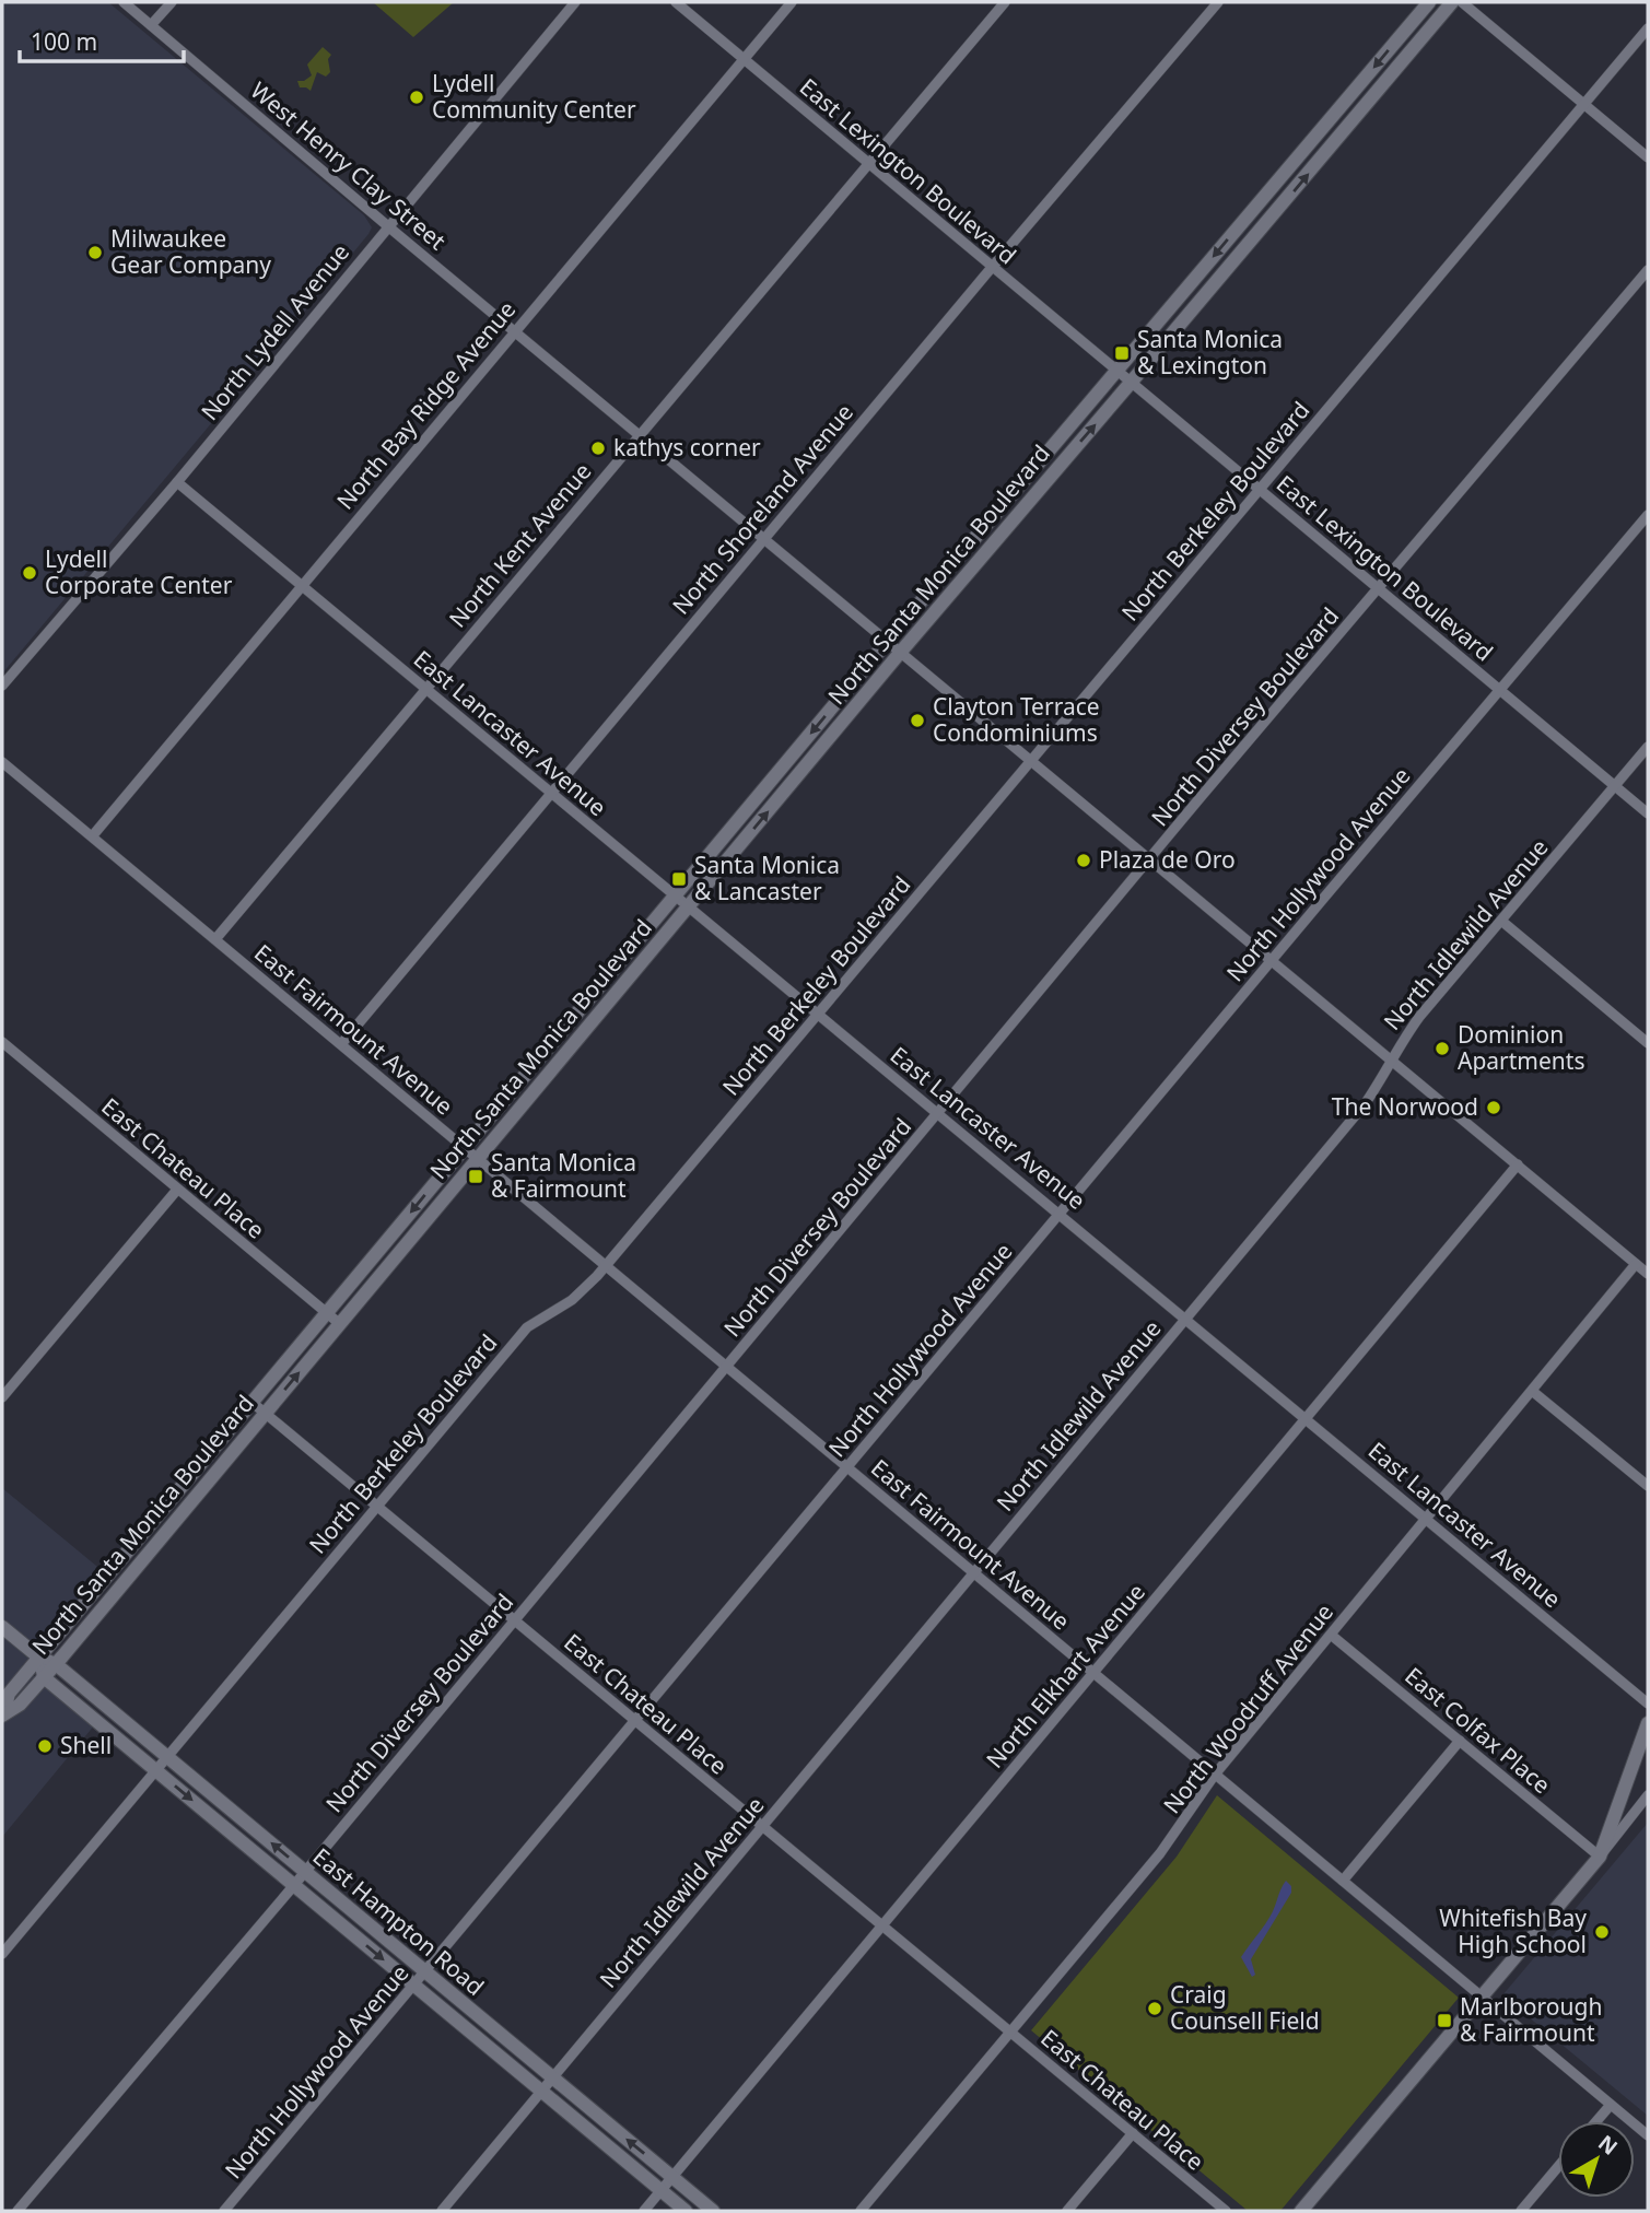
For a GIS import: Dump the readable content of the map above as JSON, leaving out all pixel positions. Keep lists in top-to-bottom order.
{
  "streets": {
    "street": [
      "West Henry Clay Street",
      "East Lexington Boulevard",
      "North Lydell Avenue",
      "North Bay Ridge Avenue",
      "North Shoreland Avenue",
      "North Berkeley Boulevard",
      "North Kent Avenue",
      "North Santa Monica Boulevard",
      "North Diversey Boulevard",
      "East Lancaster Avenue",
      "North Hollywood Avenue",
      "North Idlewild Avenue",
      "East Fairmount Avenue",
      "East Chateau Place",
      "North Elkhart Avenue",
      "North Woodruff Avenue",
      "East Colfax Place",
      "East Hampton Road"
    ]
  },
  "crossings": [
    ["West Henry Clay Street", "North Lydell Avenue"],
    ["West Henry Clay Street", "North Bay Ridge Avenue"],
    ["West Henry Clay Street", "North Shoreland Avenue"],
    ["West Henry Clay Street", "North Berkeley Boulevard"],
    ["West Henry Clay Street", "North Kent Avenue"],
    ["West Henry Clay Street", "North Santa Monica Boulevard"],
    ["West Henry Clay Street", "North Diversey Boulevard"],
    ["West Henry Clay Street", "North Hollywood Avenue"],
    ["West Henry Clay Street", "North Idlewild Avenue"],
    ["West Henry Clay Street", "North Elkhart Avenue"],
    ["West Henry Clay Street", "North Woodruff Avenue"],
    ["East Lexington Boulevard", "North Bay Ridge Avenue"],
    ["East Lexington Boulevard", "North Shoreland Avenue"],
    ["East Lexington Boulevard", "North Berkeley Boulevard"],
    ["East Lexington Boulevard", "North Kent Avenue"],
    ["East Lexington Boulevard", "North Santa Monica Boulevard"],
    ["East Lexington Boulevard", "North Diversey Boulevard"],
    ["East Lexington Boulevard", "North Hollywood Avenue"],
    ["East Lexington Boulevard", "North Idlewild Avenue"],
    ["North Lydell Avenue", "East Lancaster Avenue"],
    ["North Bay Ridge Avenue", "East Lancaster Avenue"],
    ["North Bay Ridge Avenue", "East Fairmount Avenue"],
    ["North Shoreland Avenue", "East Lancaster Avenue"],
    ["North Shoreland Avenue", "East Fairmount Avenue"],
    ["North Berkeley Boulevard", "East Lancaster Avenue"],
    ["North Berkeley Boulevard", "East Fairmount Avenue"],
    ["North Berkeley Boulevard", "East Chateau Place"],
    ["North Berkeley Boulevard", "East Hampton Road"],
    ["North Kent Avenue", "East Lancaster Avenue"],
    ["North Kent Avenue", "East Fairmount Avenue"],
    ["North Santa Monica Boulevard", "East Lancaster Avenue"],
    ["North Santa Monica Boulevard", "East Fairmount Avenue"],
    ["North Santa Monica Boulevard", "East Chateau Place"],
    ["North Santa Monica Boulevard", "East Hampton Road"],
    ["North Diversey Boulevard", "East Lancaster Avenue"],
    ["North Diversey Boulevard", "East Fairmount Avenue"],
    ["North Diversey Boulevard", "East Chateau Place"],
    ["North Diversey Boulevard", "East Hampton Road"],
    ["East Lancaster Avenue", "North Hollywood Avenue"],
    ["East Lancaster Avenue", "North Idlewild Avenue"],
    ["East Lancaster Avenue", "North Elkhart Avenue"],
    ["East Lancaster Avenue", "North Woodruff Avenue"],
    ["North Hollywood Avenue", "East Fairmount Avenue"],
    ["North Hollywood Avenue", "East Chateau Place"],
    ["North Hollywood Avenue", "East Hampton Road"],
    ["North Idlewild Avenue", "East Fairmount Avenue"],
    ["North Idlewild Avenue", "East Chateau Place"],
    ["North Idlewild Avenue", "East Hampton Road"],
    ["East Fairmount Avenue", "North Elkhart Avenue"],
    ["East Fairmount Avenue", "North Woodruff Avenue"],
    ["East Chateau Place", "North Elkhart Avenue"],
    ["East Chateau Place", "North Woodruff Avenue"],
    ["North Elkhart Avenue", "East Hampton Road"],
    ["North Woodruff Avenue", "East Colfax Place"]
  ],
  "places": {
    "other": [
      "Lydell Community Center",
      "Milwaukee Gear Company",
      "kathys corner",
      "Lydell Corporate Center",
      "Clayton Terrace Condominiums",
      "Plaza de Oro",
      "Dominion Apartments",
      "The Norwood",
      "Shell",
      "Whitefish Bay High School",
      "Craig Counsell Field"
    ],
    "transit": [
      "Santa Monica & Lexington",
      "Santa Monica & Lancaster",
      "Santa Monica & Fairmount",
      "Marlborough & Fairmount"
    ]
  },
  "scale_bar": "100 m",
  "north": "top right"
}
